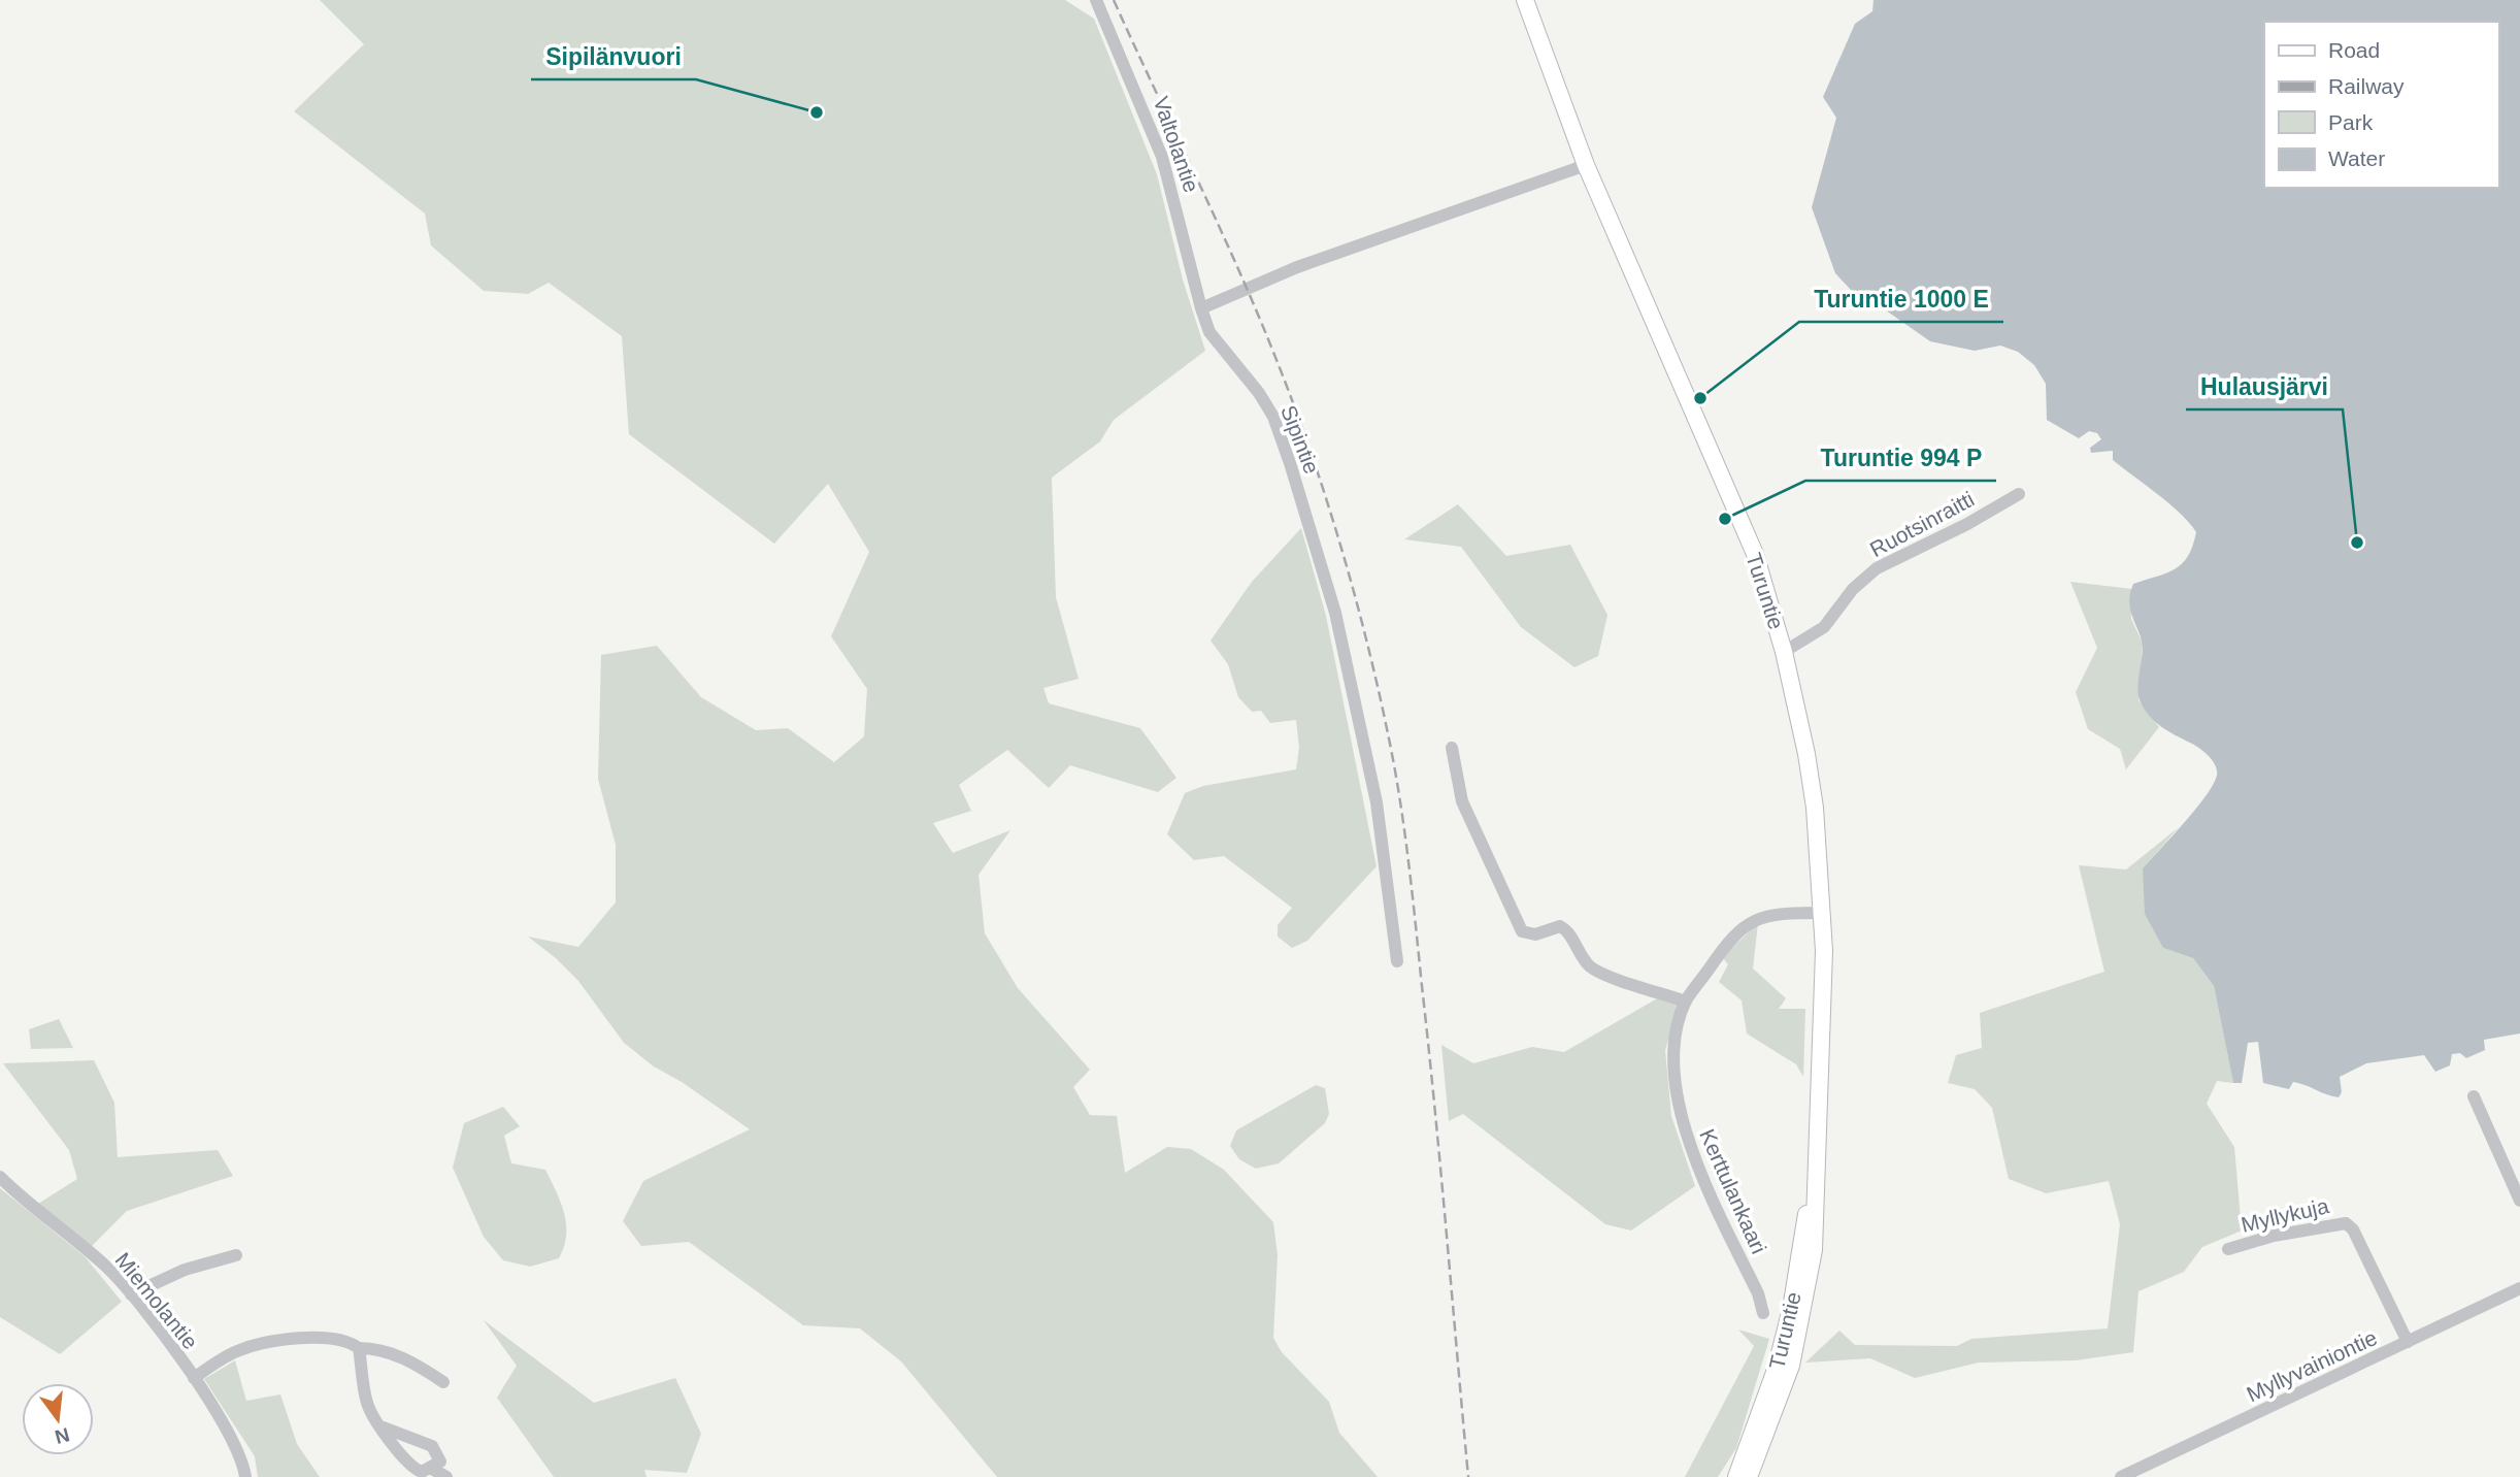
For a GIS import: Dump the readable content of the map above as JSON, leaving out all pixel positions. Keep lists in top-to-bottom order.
{
  "streets": {
    "main road": ["Turuntie"],
    "street": [
      "Valtolantie",
      "Sipintie",
      "Ruotsinraitti",
      "Kerttulankaari",
      "Myllykuja",
      "Miemolantie",
      "Myllyvainiontie"
    ]
  },
  "crossings": [
    ["Valtolantie", "Sipintie"],
    ["Ruotsinraitti", "Turuntie"],
    ["Turuntie", "Kerttulankaari"],
    ["Myllykuja", "Myllyvainiontie"]
  ],
  "places": [
    "Sipilänvuori",
    "Turuntie 1000 E",
    "Turuntie 994 P",
    "Hulausjärvi"
  ],
  "legend": [
    "Road",
    "Railway",
    "Park",
    "Water"
  ],
  "north": "bottom"
}
